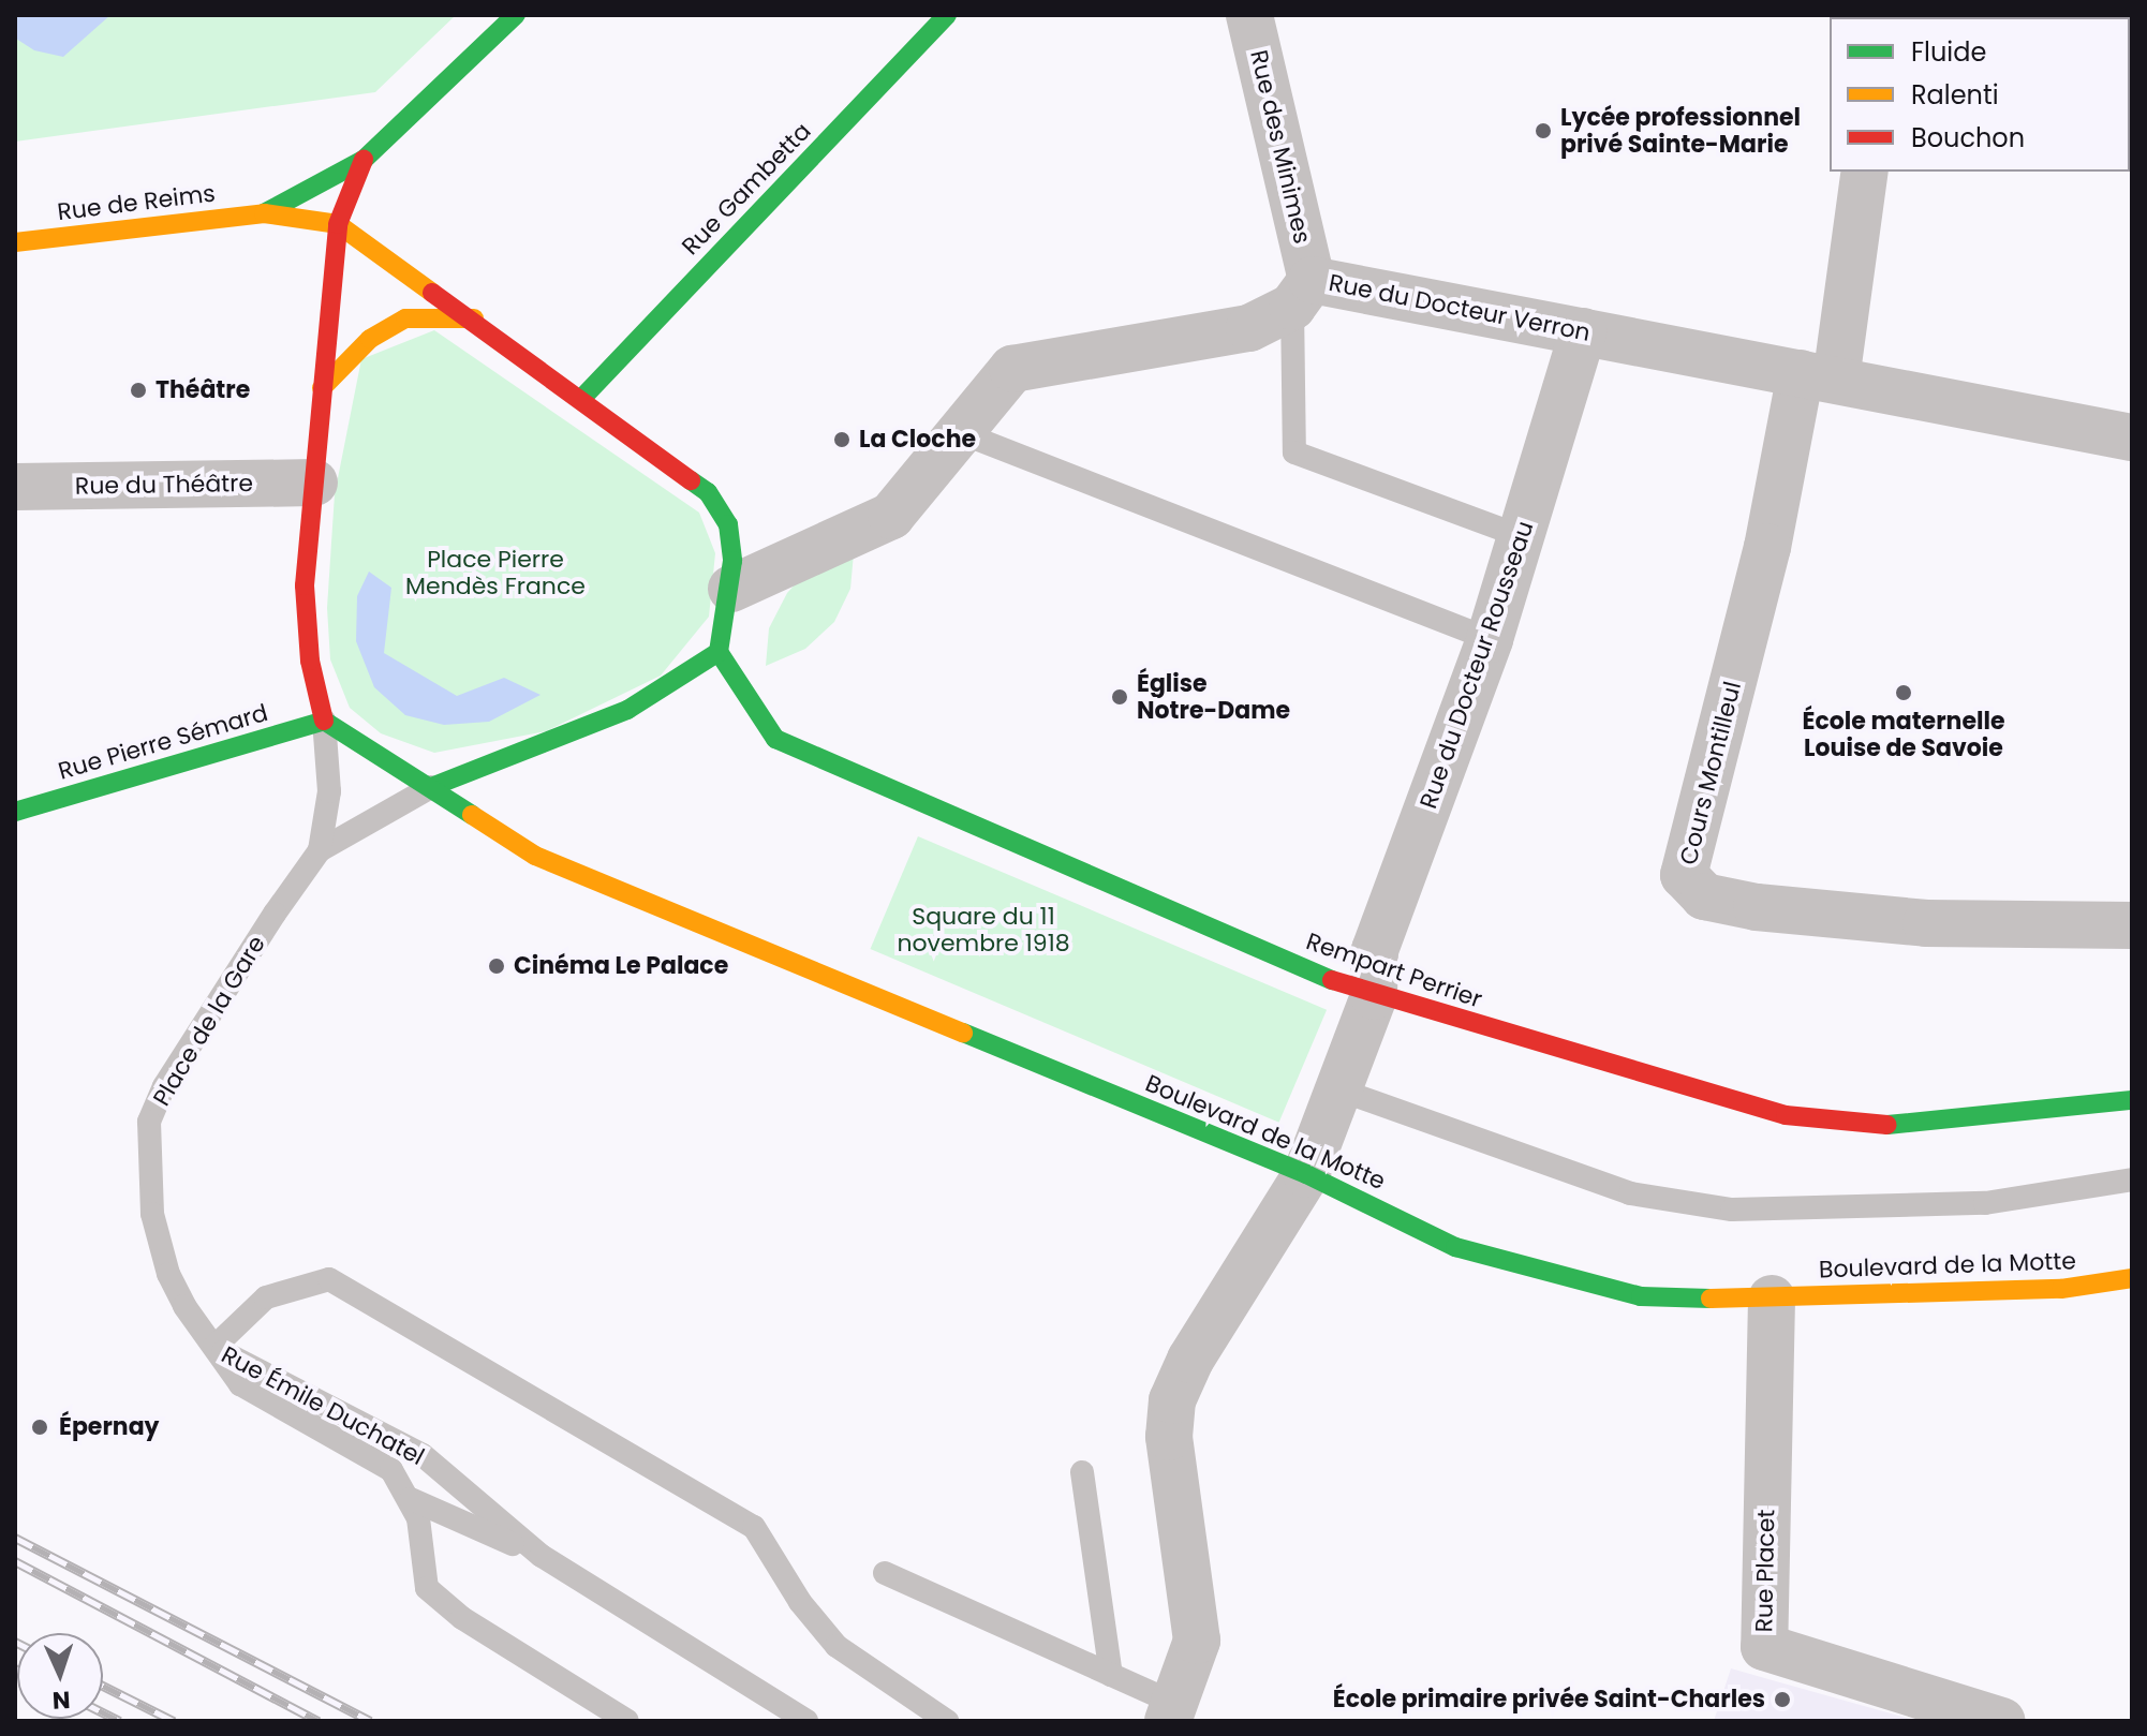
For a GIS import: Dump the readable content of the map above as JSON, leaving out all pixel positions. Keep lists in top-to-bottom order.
{
  "streets": {
    "main road": [
      "Rue Gambetta",
      "Rue de Reims",
      "Rue Pierre Sémard",
      "Rempart Perrier",
      "Boulevard de la Motte"
    ],
    "street": [
      "Rue des Minimes",
      "Rue du Docteur Verron",
      "Rue du Théâtre",
      "Rue du Docteur Rousseau",
      "Cours Montilleul",
      "Rue Placet"
    ],
    "lane": ["Place de la Gare", "Rue Émile Duchatel"]
  },
  "crossings": [
    ["Rue des Minimes", "Rue du Docteur Verron"],
    ["Rue du Docteur Verron", "Rue du Docteur Rousseau"],
    ["Rue du Docteur Verron", "Cours Montilleul"],
    ["Rue du Docteur Rousseau", "Rempart Perrier"],
    ["Rue du Docteur Rousseau", "Boulevard de la Motte"],
    ["Rue Pierre Sémard", "Place de la Gare"],
    ["Place de la Gare", "Boulevard de la Motte"],
    ["Place de la Gare", "Rue Émile Duchatel"],
    ["Boulevard de la Motte", "Rue Placet"]
  ],
  "parks": ["Place Pierre Mendès France", "Square du 11 novembre 1918"],
  "places": [
    "Lycée professionnel privé Sainte-Marie",
    "Théâtre",
    "La Cloche",
    "École maternelle Louise de Savoie",
    "Église Notre-Dame",
    "Cinéma Le Palace",
    "Épernay",
    "École primaire privée Saint-Charles"
  ],
  "legend": ["Fluide", "Ralenti", "Bouchon"],
  "north": "bottom"
}
